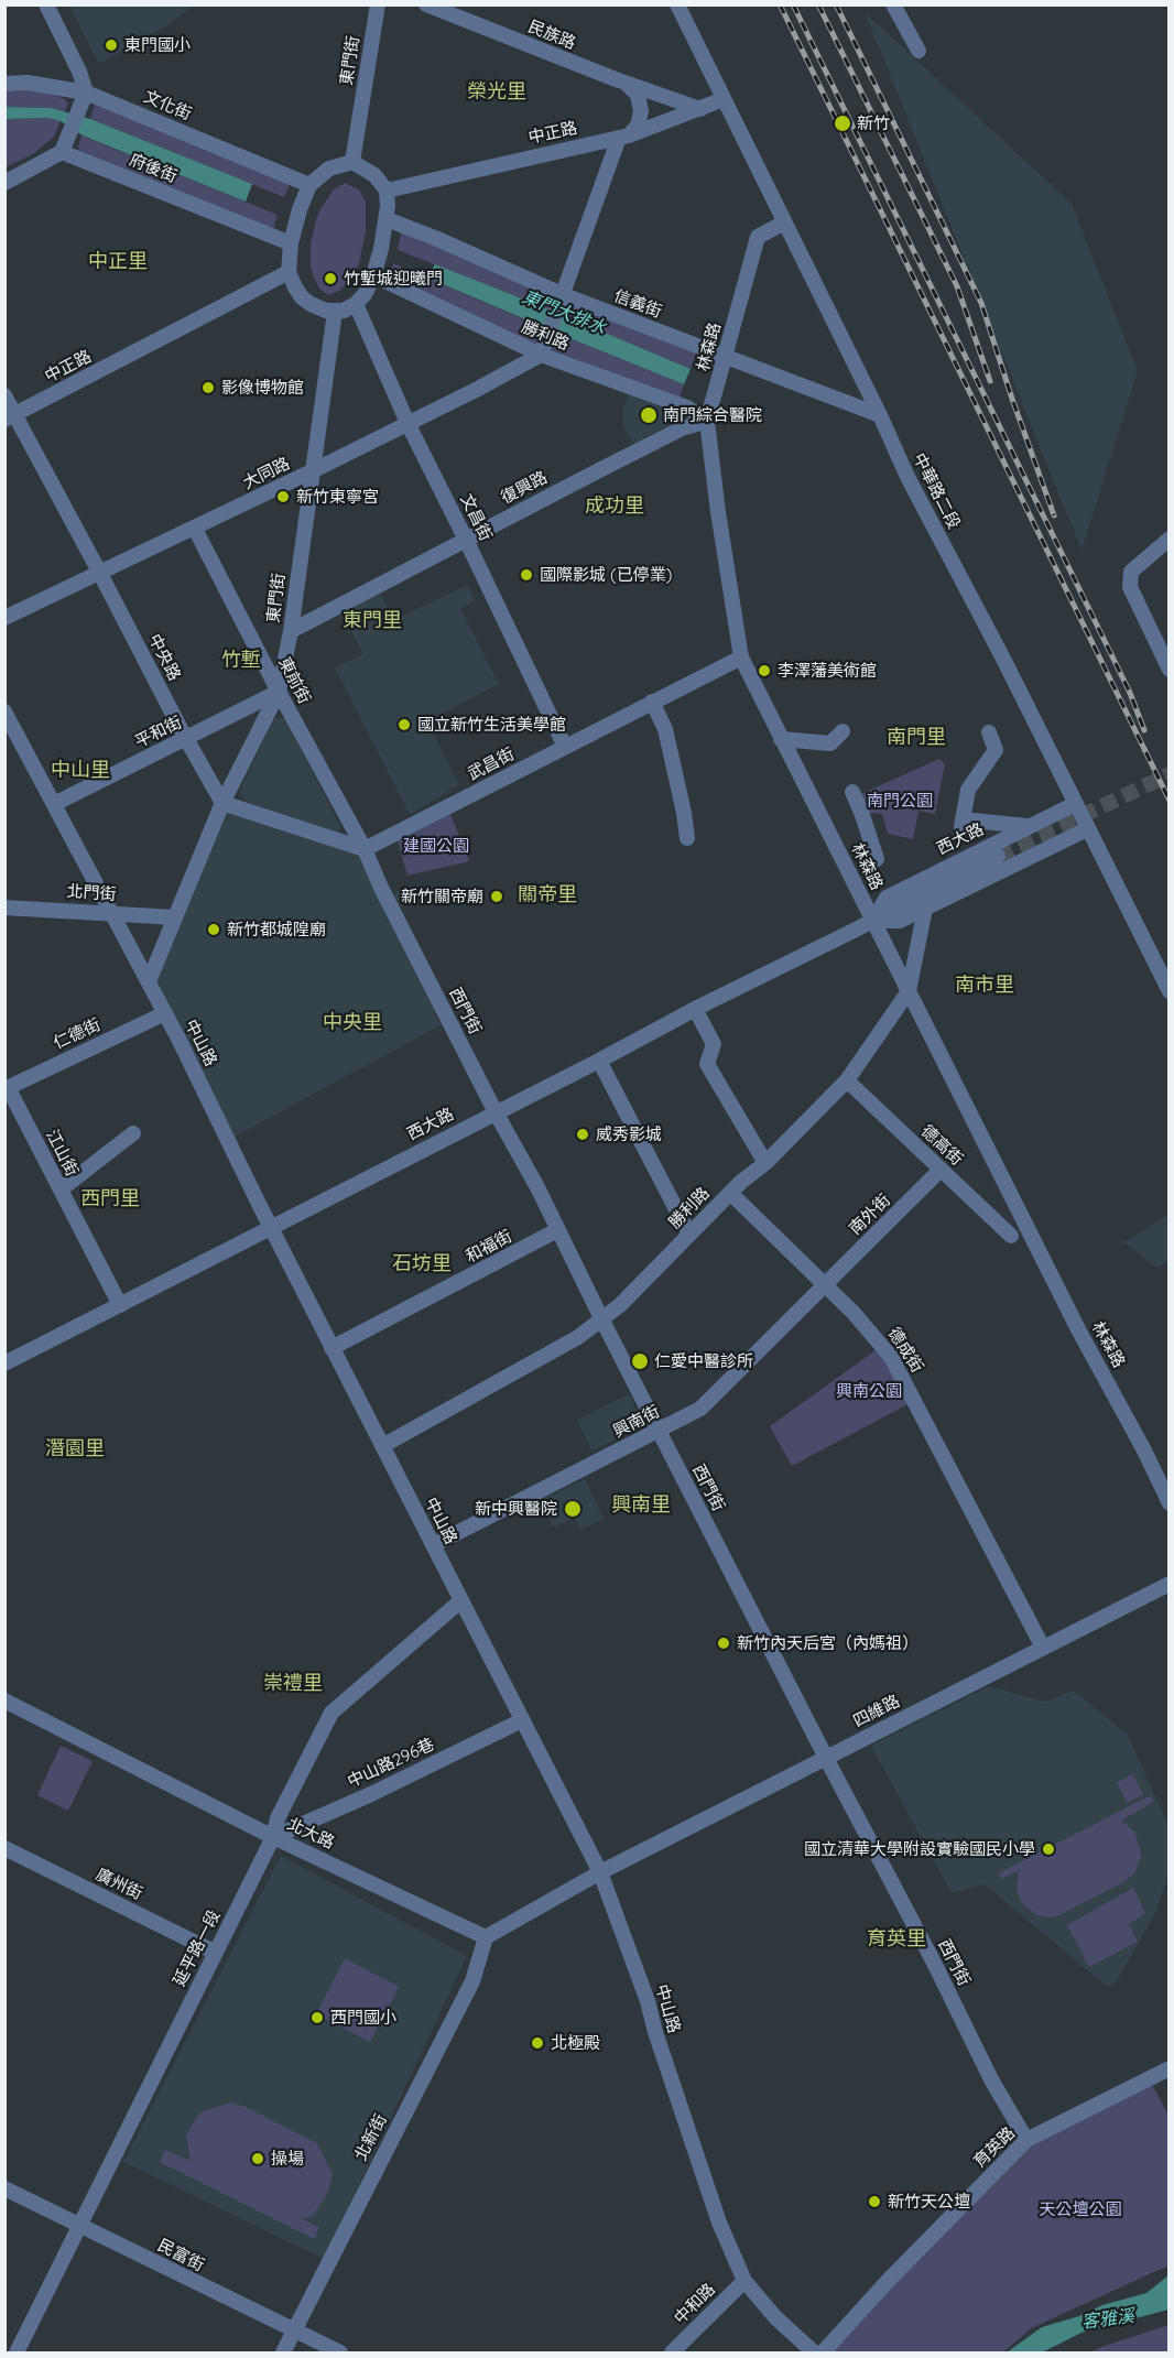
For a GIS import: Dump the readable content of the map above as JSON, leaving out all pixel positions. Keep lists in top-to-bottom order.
{
  "streets": {
    "street": [
      "民族路",
      "東門街",
      "文化街",
      "中正路",
      "府後街",
      "信義街",
      "勝利路",
      "林森路",
      "大同路",
      "復興路",
      "中華路二段",
      "文昌街",
      "中央路",
      "東前街",
      "平和街",
      "武昌街",
      "西大路",
      "北門街",
      "西門街",
      "仁德街",
      "中山路",
      "德高街",
      "江山街",
      "南外街",
      "和福街",
      "德成街",
      "興南街",
      "四維路",
      "中山路296巷",
      "北大路",
      "廣州街",
      "延平路一段",
      "北新街",
      "育英路",
      "民富街",
      "中和路"
    ]
  },
  "crossings": [
    ["民族路", "中正路"],
    ["東門街", "文化街"],
    ["東門街", "中正路"],
    ["東門街", "府後街"],
    ["東門街", "信義街"],
    ["東門街", "勝利路"],
    ["東門街", "大同路"],
    ["東門街", "復興路"],
    ["東門街", "文昌街"],
    ["東門街", "中央路"],
    ["東門街", "東前街"],
    ["東門街", "平和街"],
    ["東門街", "北門街"],
    ["東門街", "中山路"],
    ["文化街", "中正路"],
    ["文化街", "府後街"],
    ["文化街", "信義街"],
    ["文化街", "勝利路"],
    ["文化街", "文昌街"],
    ["中正路", "府後街"],
    ["中正路", "信義街"],
    ["中正路", "勝利路"],
    ["中正路", "中華路二段"],
    ["中正路", "文昌街"],
    ["中正路", "中央路"],
    ["府後街", "信義街"],
    ["府後街", "勝利路"],
    ["府後街", "文昌街"],
    ["信義街", "勝利路"],
    ["信義街", "林森路"],
    ["信義街", "中華路二段"],
    ["信義街", "文昌街"],
    ["勝利路", "林森路"],
    ["勝利路", "大同路"],
    ["勝利路", "復興路"],
    ["勝利路", "文昌街"],
    ["勝利路", "西大路"],
    ["勝利路", "西門街"],
    ["勝利路", "中山路"],
    ["勝利路", "德高街"],
    ["勝利路", "德成街"],
    ["林森路", "復興路"],
    ["林森路", "中華路二段"],
    ["林森路", "武昌街"],
    ["林森路", "西大路"],
    ["大同路", "文昌街"],
    ["大同路", "中央路"],
    ["大同路", "東前街"],
    ["復興路", "文昌街"],
    ["中華路二段", "西大路"],
    ["文昌街", "武昌街"],
    ["中央路", "平和街"],
    ["東前街", "平和街"],
    ["東前街", "武昌街"],
    ["東前街", "西門街"],
    ["平和街", "中山路"],
    ["武昌街", "西門街"],
    ["西大路", "西門街"],
    ["西大路", "中山路"],
    ["西大路", "江山街"],
    ["北門街", "中山路"],
    ["西門街", "和福街"],
    ["西門街", "興南街"],
    ["西門街", "四維路"],
    ["西門街", "育英路"],
    ["仁德街", "中山路"],
    ["仁德街", "江山街"],
    ["中山路", "和福街"],
    ["中山路", "興南街"],
    ["中山路", "四維路"],
    ["中山路", "中山路296巷"],
    ["中山路", "延平路一段"],
    ["中山路", "中和路"],
    ["德高街", "南外街"],
    ["南外街", "德成街"],
    ["南外街", "興南街"],
    ["德成街", "興南街"],
    ["德成街", "四維路"],
    ["中山路296巷", "北大路"],
    ["中山路296巷", "延平路一段"],
    ["北大路", "延平路一段"],
    ["北大路", "北新街"],
    ["廣州街", "延平路一段"],
    ["延平路一段", "民富街"],
    ["北新街", "民富街"]
  ],
  "districts": [
    "榮光里",
    "中正里",
    "成功里",
    "東門里",
    "竹塹",
    "南門里",
    "中山里",
    "關帝里",
    "南市里",
    "中央里",
    "西門里",
    "石坊里",
    "潛園里",
    "興南里",
    "崇禮里",
    "育英里"
  ],
  "water": ["東門大排水", "客雅溪"],
  "parks": [
    "南門公園",
    "建國公園",
    "興南公園",
    "天公壇公園"
  ],
  "places": [
    "東門國小",
    "新竹",
    "竹塹城迎曦門",
    "影像博物館",
    "南門綜合醫院",
    "新竹東寧宮",
    "國際影城 (已停業)",
    "李澤藩美術館",
    "國立新竹生活美學館",
    "新竹關帝廟",
    "新竹都城隍廟",
    "威秀影城",
    "仁愛中醫診所",
    "新中興醫院",
    "新竹內天后宮（內媽祖）",
    "國立清華大學附設實驗國民小學",
    "西門國小",
    "北極殿",
    "操場",
    "新竹天公壇"
  ]
}
